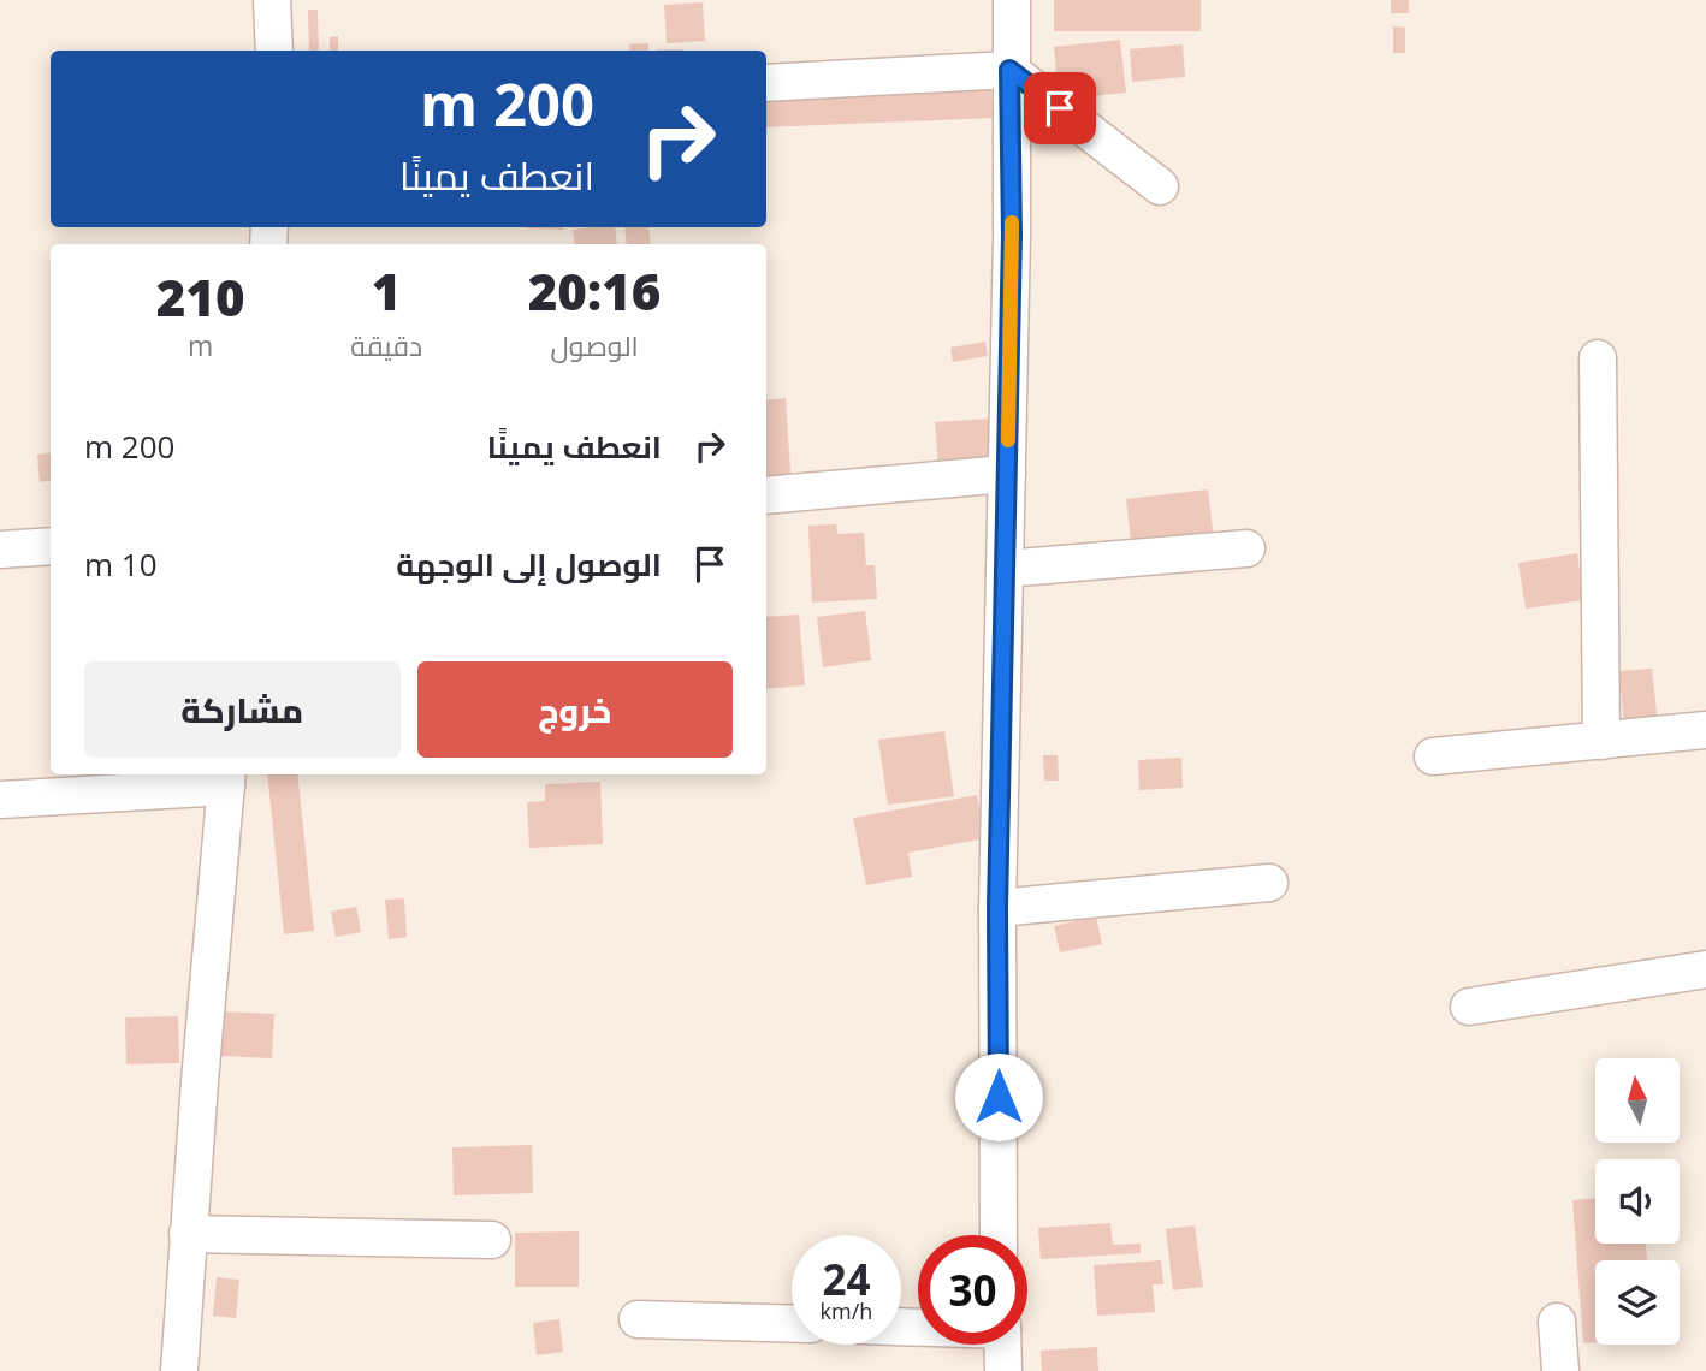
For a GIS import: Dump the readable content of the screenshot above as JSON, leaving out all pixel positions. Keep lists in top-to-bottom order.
{
  "north": "top",
  "page": {
    "turn": ["200 m", "انعطف يمينًا"],
    "eta": [
      "20:16",
      "الوصول",
      "1",
      "دقيقة",
      "210",
      "m"
    ],
    "list": [
      {
        "name": "انعطف يمينًا",
        "value": "200 m"
      },
      {
        "name": "الوصول إلى الوجهة",
        "value": "10 m"
      }
    ],
    "buttons": ["خروج", "مشاركة"],
    "speed": "24 km/h",
    "limit": "30"
  }
}
